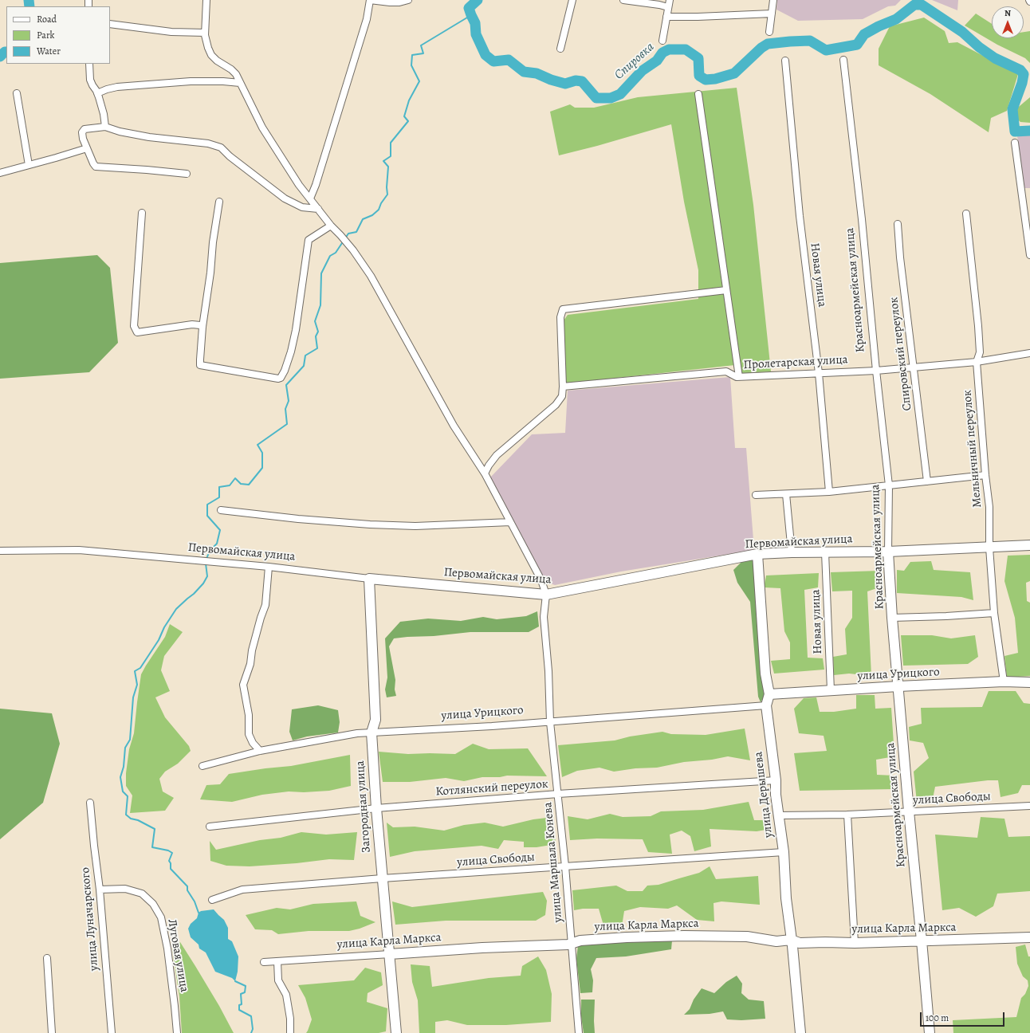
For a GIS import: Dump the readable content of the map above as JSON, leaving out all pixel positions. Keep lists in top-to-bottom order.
{
  "streets": {
    "street": [
      "Новая улица",
      "Красноармейская улица",
      "Спировский переулок",
      "Пролетарская улица",
      "Мельничный переулок",
      "Первомайская улица",
      "улица Урицкого",
      "Котлянский переулок",
      "улица Дерышева",
      "улица Свободы",
      "Загородная улица",
      "улица Маршала Конева",
      "улица Луначарского",
      "улица Карла Маркса",
      "Луговая улица"
    ]
  },
  "crossings": [
    ["Новая улица", "Пролетарская улица"],
    ["Новая улица", "Первомайская улица"],
    ["Новая улица", "улица Урицкого"],
    ["Красноармейская улица", "Пролетарская улица"],
    ["Красноармейская улица", "Первомайская улица"],
    ["Красноармейская улица", "улица Урицкого"],
    ["Красноармейская улица", "улица Свободы"],
    ["Красноармейская улица", "улица Карла Маркса"],
    ["Спировский переулок", "Пролетарская улица"],
    ["Пролетарская улица", "Мельничный переулок"],
    ["Мельничный переулок", "Первомайская улица"],
    ["Мельничный переулок", "улица Урицкого"],
    ["Первомайская улица", "улица Дерышева"],
    ["Первомайская улица", "Загородная улица"],
    ["Первомайская улица", "улица Маршала Конева"],
    ["улица Урицкого", "улица Дерышева"],
    ["улица Урицкого", "Загородная улица"],
    ["улица Урицкого", "улица Маршала Конева"],
    ["Котлянский переулок", "улица Дерышева"],
    ["Котлянский переулок", "Загородная улица"],
    ["Котлянский переулок", "улица Маршала Конева"],
    ["улица Дерышева", "улица Свободы"],
    ["улица Дерышева", "улица Карла Маркса"],
    ["улица Свободы", "Загородная улица"],
    ["улица Свободы", "улица Маршала Конева"],
    ["Загородная улица", "улица Карла Маркса"],
    ["улица Маршала Конева", "улица Карла Маркса"],
    ["улица Луначарского", "Луговая улица"]
  ],
  "water": ["Спировка"],
  "legend": ["Road", "Park", "Water"],
  "scale_bar": "100 m",
  "north": "top"
}
